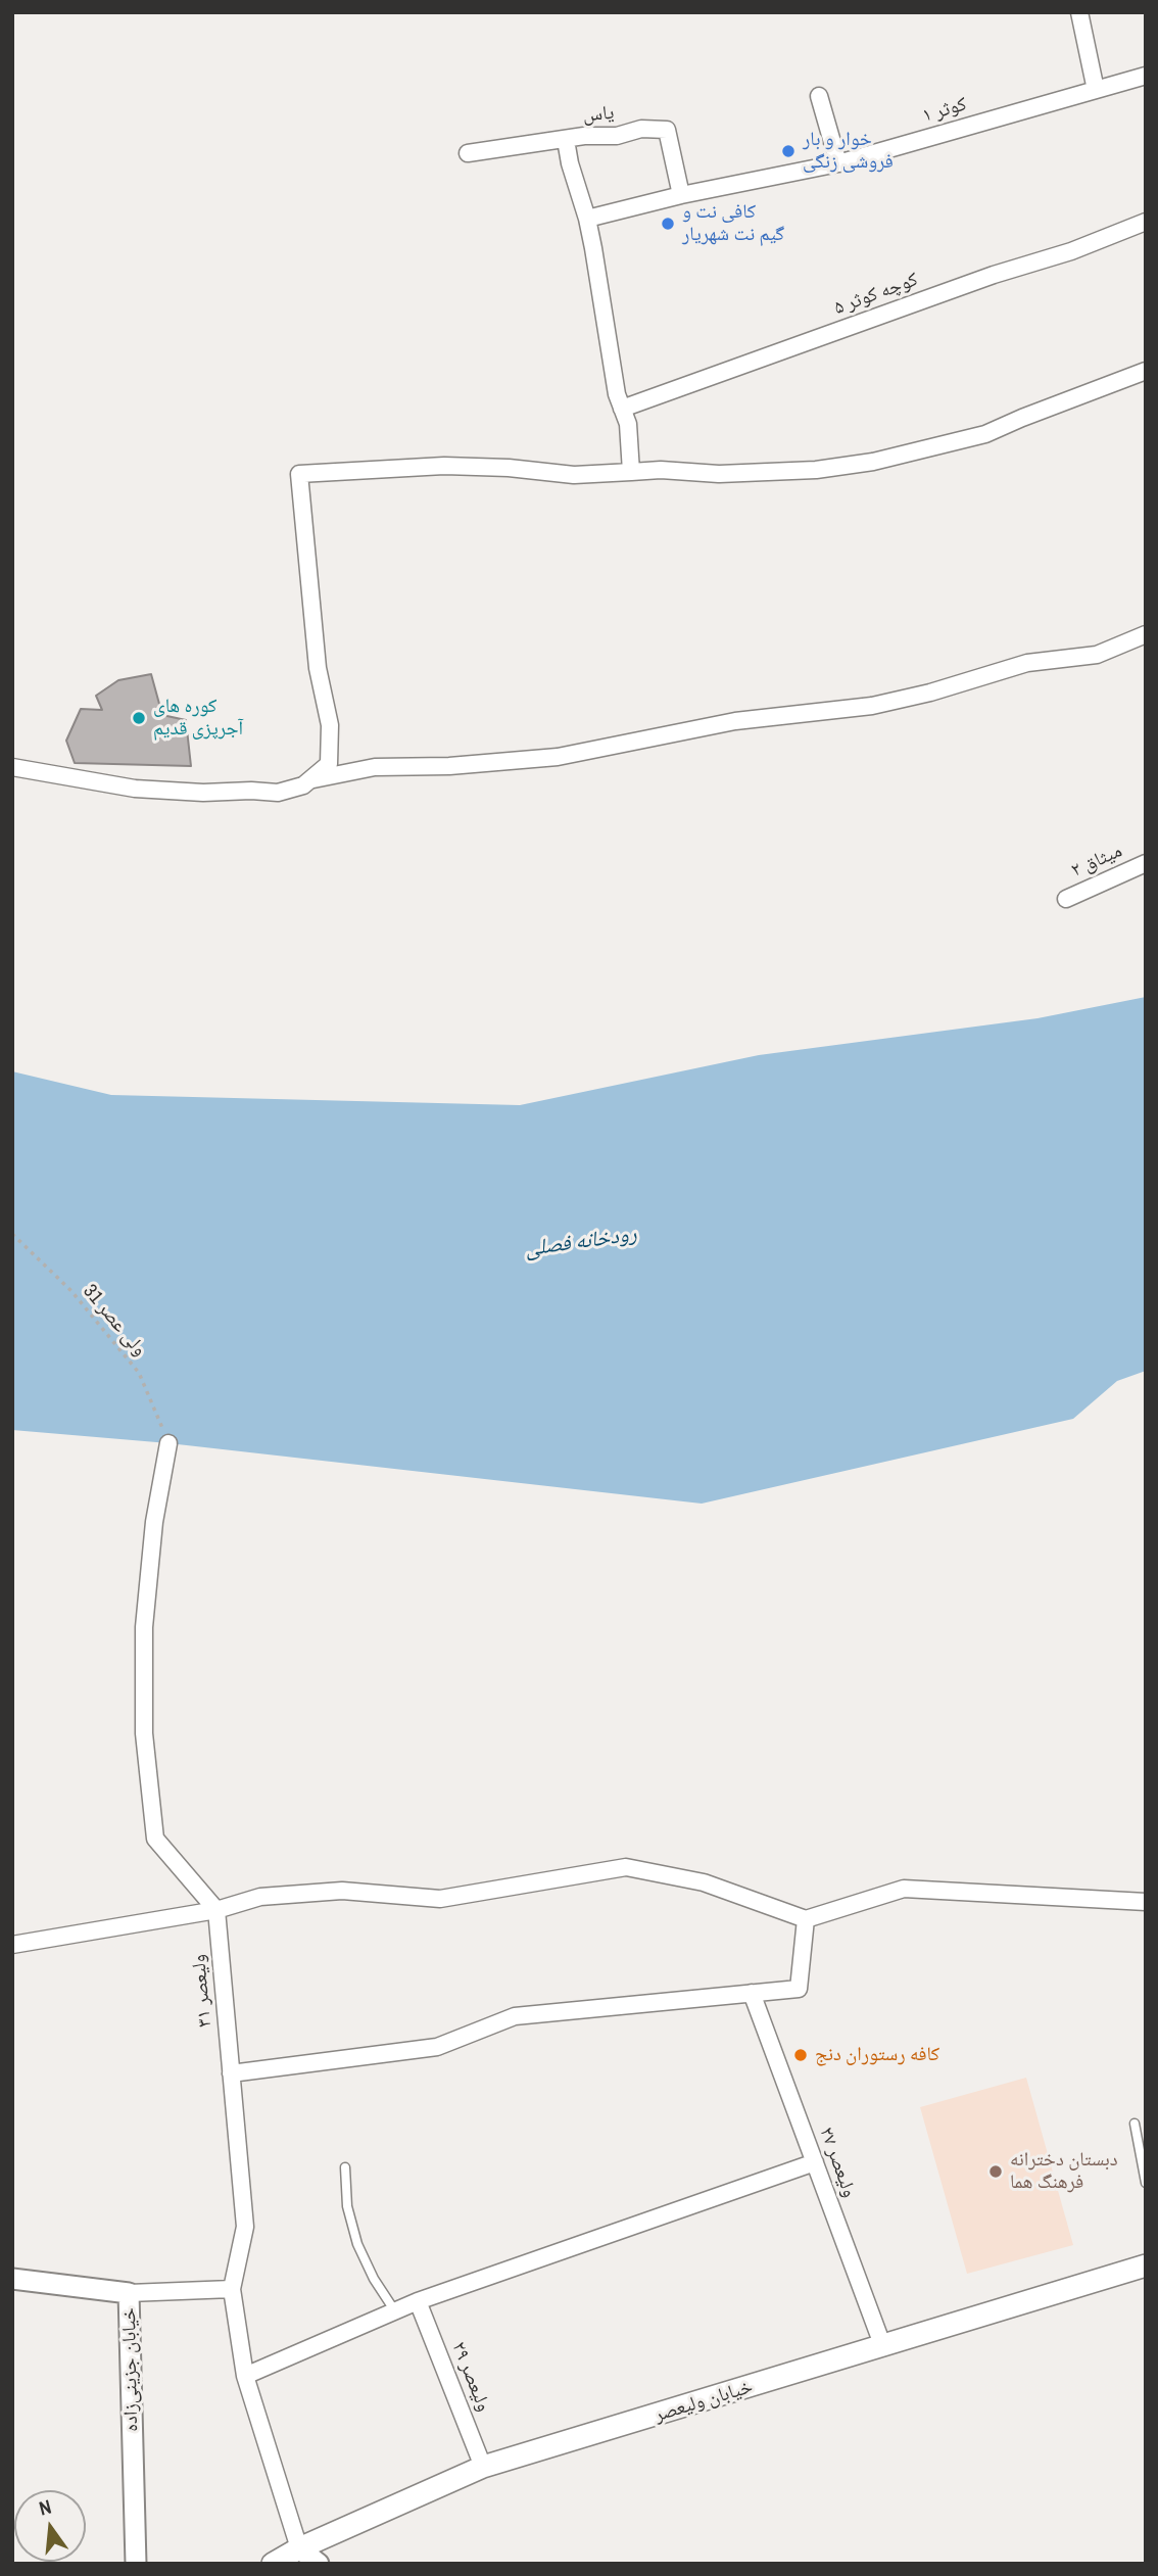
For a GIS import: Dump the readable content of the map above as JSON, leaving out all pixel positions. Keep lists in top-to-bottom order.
{
  "streets": {
    "main road": ["خیابان ولیعصر"],
    "street": [
      "کوثر ۱",
      "یاس",
      "کوچه کوثر ۵",
      "میثاق ۲",
      "ولیعصر ۳۱",
      "ولیعصر ۲۷",
      "خیابان جزینی‌زاده",
      "ولیعصر ۲۹"
    ],
    "path": ["ولی عصر 31"]
  },
  "crossings": [
    ["کوثر ۱", "یاس"],
    ["ولیعصر ۳۱", "خیابان ولیعصر"],
    ["ولیعصر ۲۷", "خیابان ولیعصر"],
    ["ولیعصر ۲۹", "خیابان ولیعصر"]
  ],
  "water": ["رودخانه فصلی"],
  "places": [
    "خوار و بار فروشی زنگی",
    "کافی نت و گیم نت شهریار",
    "کوره های آجرپزی قدیم",
    "کافه رستوران دنج",
    "دبستان دخترانه فرهنگ هما"
  ],
  "north": "top"
}
